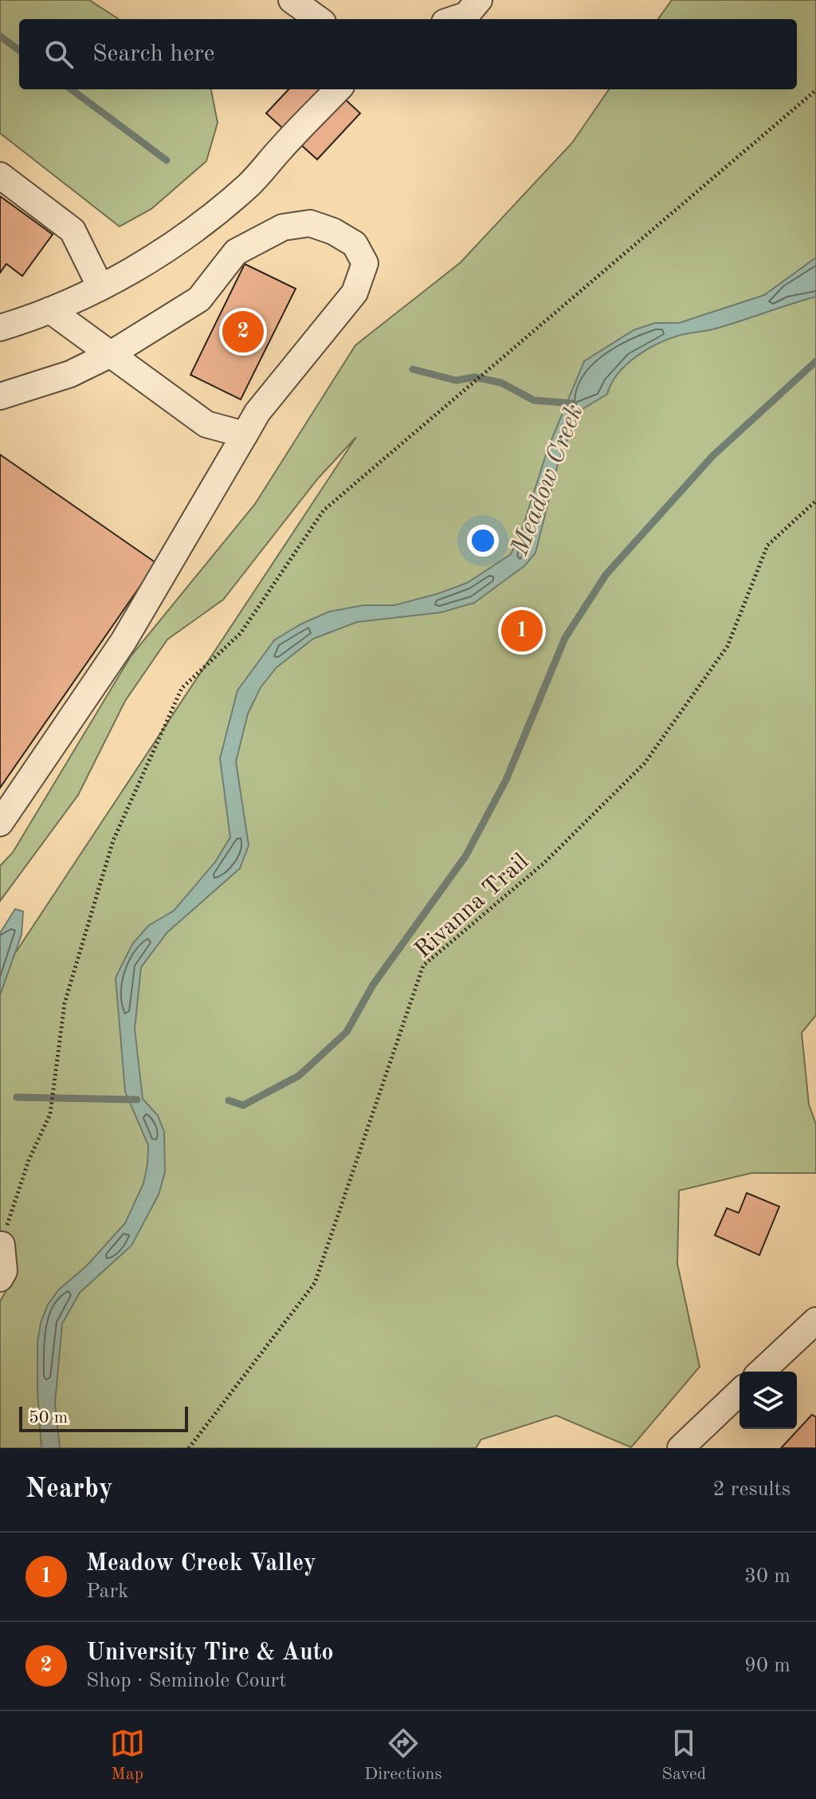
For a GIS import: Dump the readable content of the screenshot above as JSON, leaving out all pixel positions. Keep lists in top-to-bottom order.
{
  "streets": {
    "path": ["Rivanna Trail"]
  },
  "water": ["Meadow Creek"],
  "scale_bar": "50 m",
  "page": {
    "search": "Search here",
    "pins": ["2", "1"],
    "scale": "50 m",
    "heading": ["Nearby", "2 results"],
    "list": [
      {
        "mark": "1",
        "name": "Meadow Creek Valley",
        "note": "Park",
        "value": "30 m"
      },
      {
        "mark": "2",
        "name": "University Tire & Auto",
        "note": "Shop · Seminole Court",
        "value": "90 m"
      }
    ],
    "nav": ["Map", "Directions", "Saved"]
  }
}
